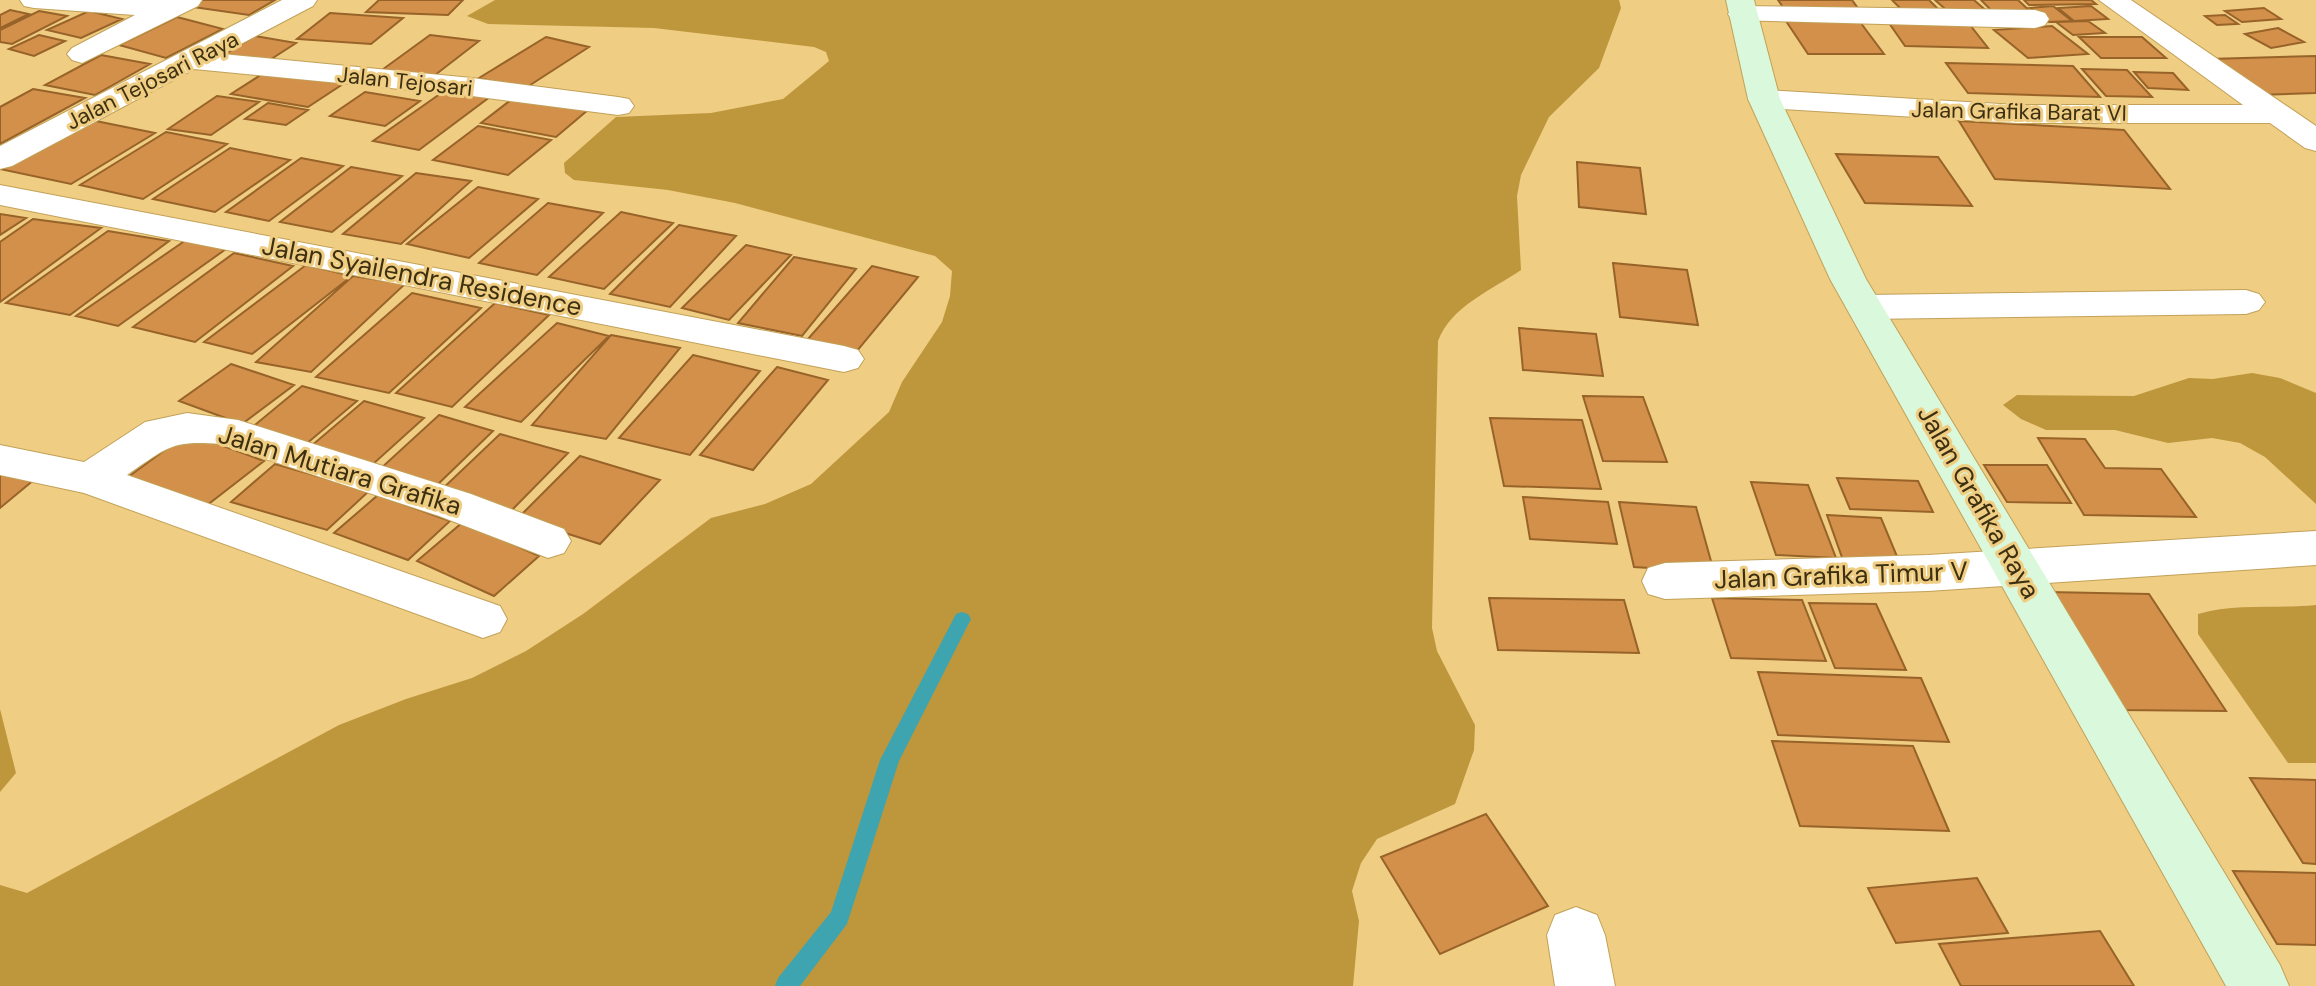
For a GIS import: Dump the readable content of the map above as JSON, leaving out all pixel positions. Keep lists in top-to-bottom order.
{
  "streets": {
    "main road": ["Jalan Grafika Raya"],
    "street": [
      "Jalan Tejosari Raya",
      "Jalan Tejosari",
      "Jalan Grafika Barat VI",
      "Jalan Syailendra Residence",
      "Jalan Mutiara Grafika",
      "Jalan Grafika Timur V"
    ]
  },
  "crossings": [
    ["Jalan Tejosari Raya", "Jalan Tejosari"],
    ["Jalan Grafika Barat VI", "Jalan Grafika Raya"],
    ["Jalan Grafika Raya", "Jalan Grafika Timur V"]
  ]
}
